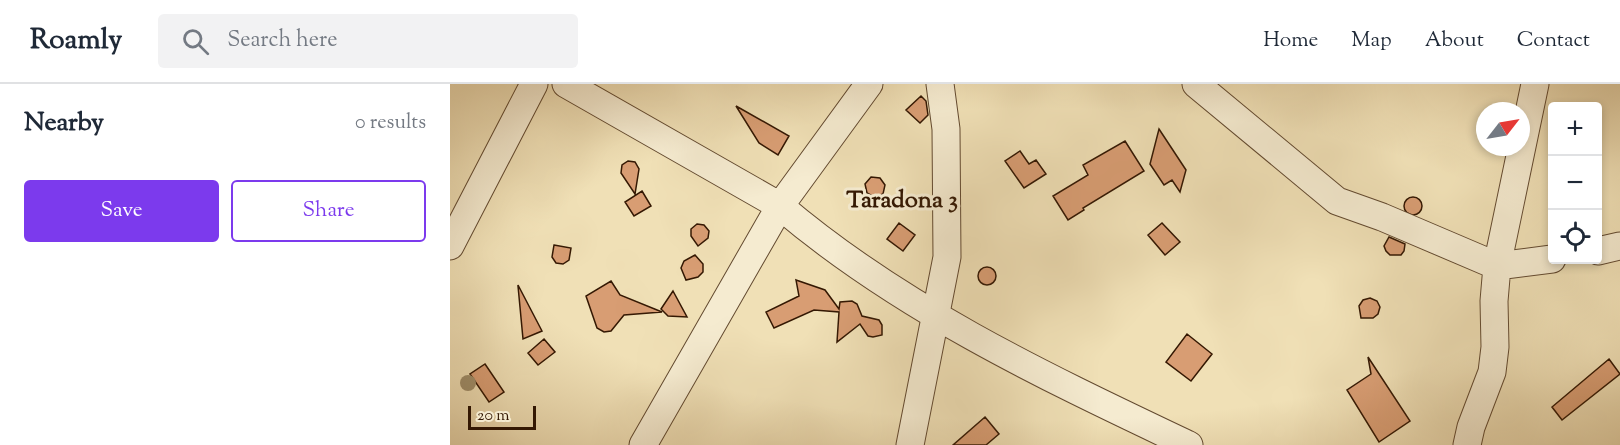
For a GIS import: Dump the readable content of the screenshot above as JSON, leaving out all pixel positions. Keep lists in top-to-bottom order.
{
  "districts": ["Taradona 3"],
  "scale_bar": "20 m",
  "north": "top right",
  "page": {
    "header": "Roamly",
    "search": "Search here",
    "nav": [
      "Home",
      "Map",
      "About",
      "Contact"
    ],
    "heading": ["Nearby", "0 results"],
    "map_buttons": ["+", "−"],
    "buttons": ["Save", "Share"],
    "scale": "20 m"
  }
}
